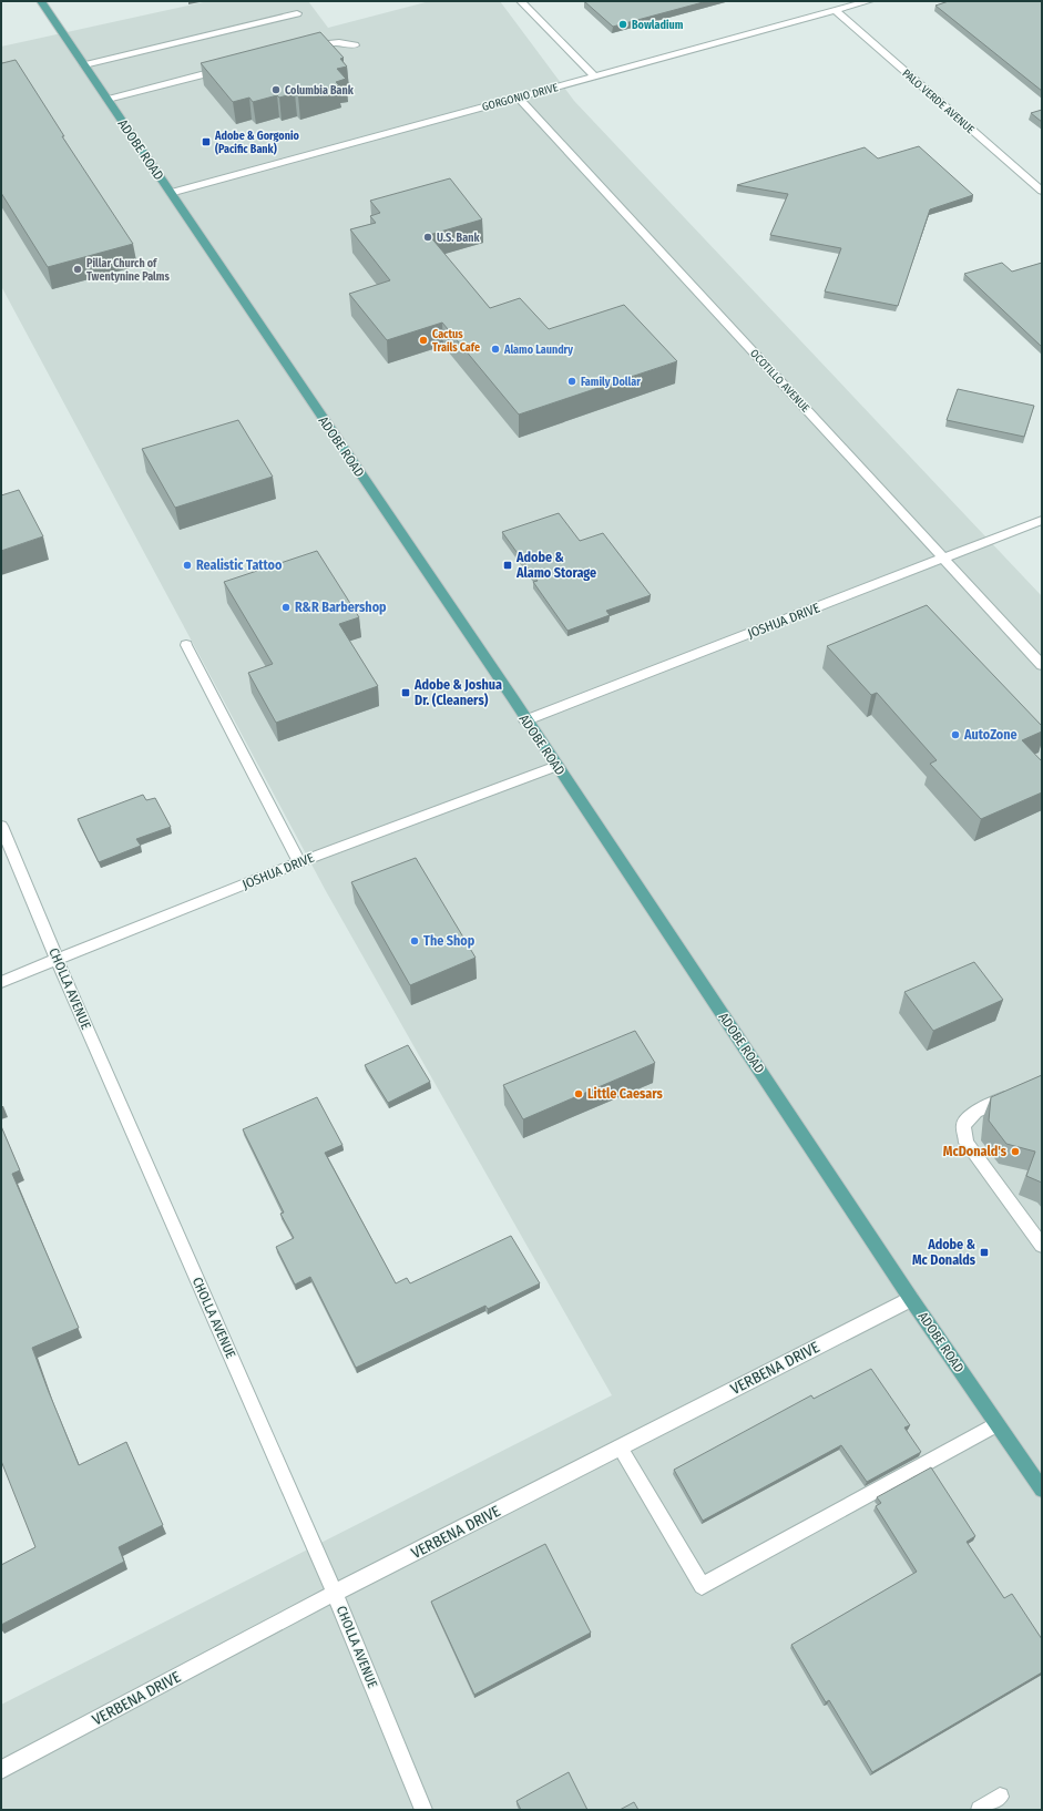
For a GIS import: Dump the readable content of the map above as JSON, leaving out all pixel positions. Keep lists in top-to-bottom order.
{
  "streets": {
    "main road": ["ADOBE ROAD"],
    "street": [
      "GORGONIO DRIVE",
      "PALO VERDE AVENUE",
      "OCOTILLO AVENUE",
      "JOSHUA DRIVE",
      "CHOLLA AVENUE",
      "VERBENA DRIVE"
    ]
  },
  "crossings": [
    ["GORGONIO DRIVE", "PALO VERDE AVENUE"],
    ["GORGONIO DRIVE", "ADOBE ROAD"],
    ["GORGONIO DRIVE", "OCOTILLO AVENUE"],
    ["ADOBE ROAD", "JOSHUA DRIVE"],
    ["ADOBE ROAD", "VERBENA DRIVE"],
    ["OCOTILLO AVENUE", "JOSHUA DRIVE"],
    ["JOSHUA DRIVE", "CHOLLA AVENUE"],
    ["CHOLLA AVENUE", "VERBENA DRIVE"]
  ],
  "places": {
    "other": [
      "Bowladium",
      "Columbia Bank",
      "U.S. Bank",
      "Pillar Church of Twentynine Palms",
      "Cactus Trails Cafe",
      "Alamo Laundry",
      "Family Dollar",
      "Realistic Tattoo",
      "R&R Barbershop",
      "AutoZone",
      "The Shop",
      "Little Caesars",
      "McDonald's"
    ],
    "transit": [
      "Adobe & Gorgonio (Pacific Bank)",
      "Adobe & Alamo Storage",
      "Adobe & Joshua Dr. (Cleaners)",
      "Adobe & Mc Donalds"
    ]
  }
}
